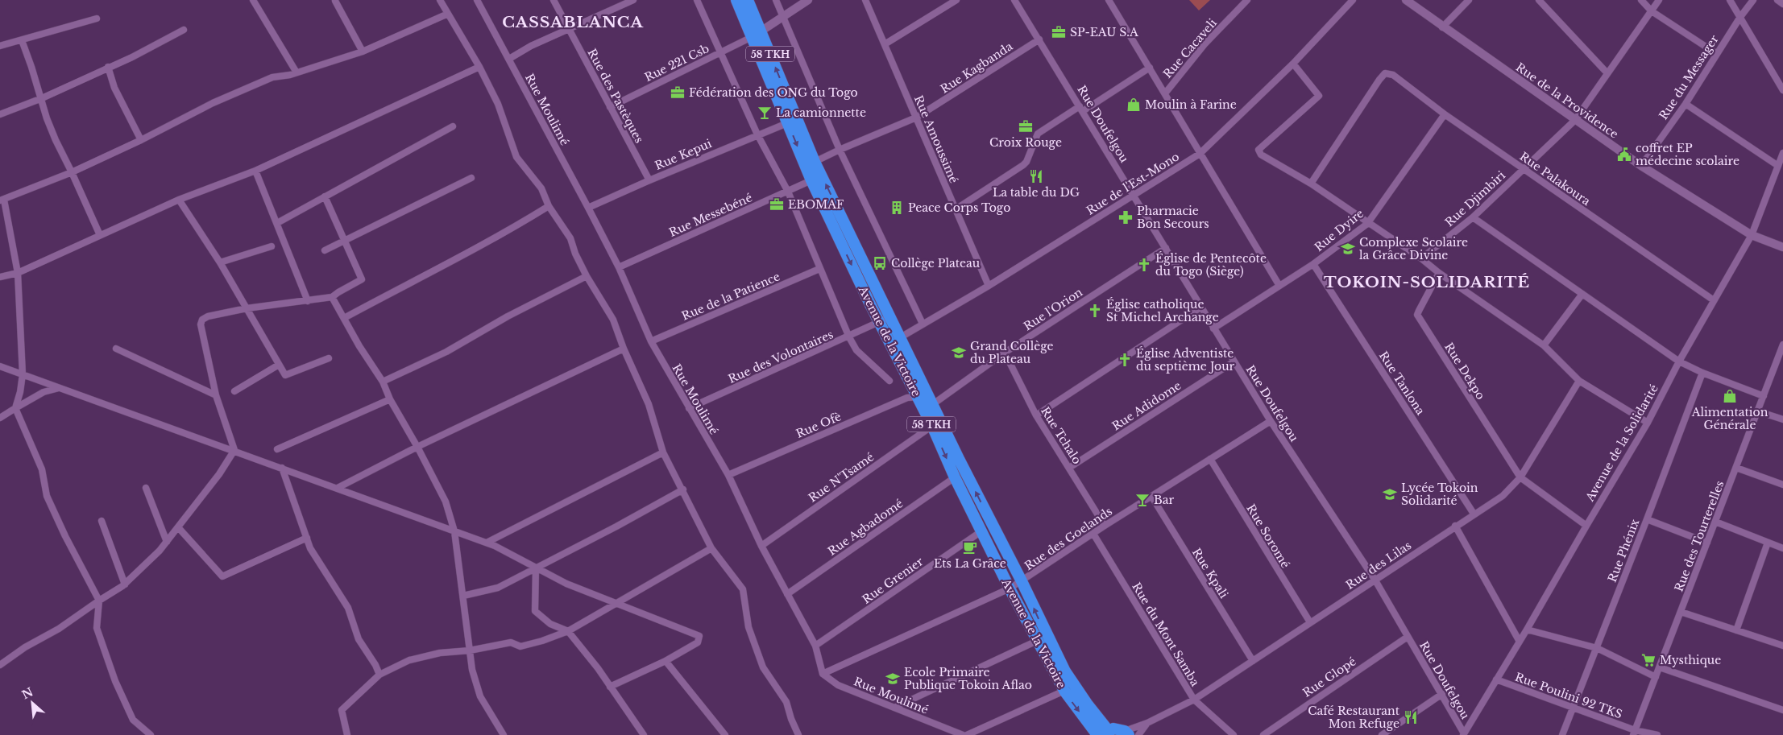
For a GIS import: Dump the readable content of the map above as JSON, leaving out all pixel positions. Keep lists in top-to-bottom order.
{
  "streets": {
    "highway": ["58 TKH", "Avenue de la Victoire"],
    "street": [
      "Rue Cacaveli",
      "Rue 221 Csb",
      "Rue Kagbanda",
      "Rue du Messager",
      "Rue des Pastèques",
      "Rue de la Providence",
      "Rue Moulimé",
      "Rue Doufelgou",
      "Rue Amoussimé",
      "Rue Kepui",
      "Rue Palakoura",
      "Rue de l'Est-Mono",
      "Rue Djimbiri",
      "Rue Messebéné",
      "Rue Dyire",
      "Rue de la Patience",
      "Rue l'Orion",
      "Rue des Volontaires",
      "Rue Dekpo",
      "Rue Tanlona",
      "Rue Adidome",
      "Rue Ofè",
      "Rue Tchalo",
      "Avenue de la Solidarité",
      "Rue N'Tsamé",
      "Rue Agbadomé",
      "Rue Soromé",
      "Rue des Tourterelles",
      "Rue des Goelands",
      "Rue Phénix",
      "Rue des Lilas",
      "Rue Kpali",
      "Rue Grenier",
      "Rue du Mont Samba",
      "Rue Glopé",
      "Rue Poulini 92 TKS"
    ]
  },
  "crossings": [
    ["Rue Cacaveli", "Rue Doufelgou"],
    ["Rue Cacaveli", "Rue Amoussimé"],
    ["Rue 221 Csb", "Rue des Pastèques"],
    ["Rue 221 Csb", "Avenue de la Victoire"],
    ["Rue Kagbanda", "Rue Doufelgou"],
    ["Rue Kagbanda", "Rue Amoussimé"],
    ["Rue Kagbanda", "Avenue de la Victoire"],
    ["Rue du Messager", "Rue de la Providence"],
    ["Rue des Pastèques", "Rue Kepui"],
    ["Rue de la Providence", "Rue Djimbiri"],
    ["Rue de la Providence", "Avenue de la Solidarité"],
    ["Rue Moulimé", "Rue Kepui"],
    ["Rue Moulimé", "Rue Messebéné"],
    ["Rue Moulimé", "Rue de la Patience"],
    ["Rue Moulimé", "Rue des Volontaires"],
    ["Rue Moulimé", "Rue Ofè"],
    ["Rue Moulimé", "Rue N'Tsamé"],
    ["Rue Moulimé", "Rue Agbadomé"],
    ["Rue Moulimé", "Rue des Goelands"],
    ["Rue Moulimé", "Rue Grenier"],
    ["Rue Doufelgou", "Rue de l'Est-Mono"],
    ["Rue Doufelgou", "Rue Dyire"],
    ["Rue Doufelgou", "Rue l'Orion"],
    ["Rue Doufelgou", "Rue Adidome"],
    ["Rue Doufelgou", "Avenue de la Solidarité"],
    ["Rue Doufelgou", "Rue des Goelands"],
    ["Rue Doufelgou", "Rue des Lilas"],
    ["Rue Doufelgou", "Rue Glopé"],
    ["Rue Amoussimé", "Rue de l'Est-Mono"],
    ["Rue Kepui", "Avenue de la Victoire"],
    ["Rue Palakoura", "Rue Djimbiri"],
    ["Rue Palakoura", "Rue Dyire"],
    ["Rue Palakoura", "Avenue de la Solidarité"],
    ["Rue de l'Est-Mono", "Avenue de la Victoire"],
    ["Rue Messebéné", "Avenue de la Victoire"],
    ["Rue Dyire", "Rue Tanlona"],
    ["Rue l'Orion", "Avenue de la Victoire"],
    ["Rue l'Orion", "Rue Tchalo"],
    ["Avenue de la Victoire", "Rue des Volontaires"],
    ["Avenue de la Victoire", "Rue Ofè"],
    ["Avenue de la Victoire", "Rue N'Tsamé"],
    ["Avenue de la Victoire", "Rue Agbadomé"],
    ["Avenue de la Victoire", "Rue des Goelands"],
    ["Avenue de la Victoire", "Rue Grenier"],
    ["Rue Dekpo", "Rue des Lilas"],
    ["Rue Tanlona", "Rue des Lilas"],
    ["Rue Adidome", "Rue Tchalo"],
    ["Rue Tchalo", "Rue des Goelands"],
    ["Avenue de la Solidarité", "Rue Poulini 92 TKS"],
    ["Rue Soromé", "Rue des Goelands"],
    ["Rue Soromé", "Rue des Lilas"],
    ["Rue des Tourterelles", "Rue Poulini 92 TKS"],
    ["Rue des Goelands", "Rue Kpali"],
    ["Rue des Goelands", "Rue du Mont Samba"],
    ["Rue Phénix", "Rue Poulini 92 TKS"],
    ["Rue des Lilas", "Rue Kpali"],
    ["Rue des Lilas", "Rue du Mont Samba"]
  ],
  "districts": ["CASSABLANCA", "TOKOIN-SOLIDARITÉ"],
  "places": {
    "office": [
      "SP-EAU S.A",
      "Fédération des ONG du Togo",
      "Croix Rouge",
      "EBOMAF"
    ],
    "shop": ["Moulin à Farine", "Alimentation Générale"],
    "bar": ["La camionnette", "Bar"],
    "public building": ["coffret EP médecine scolaire"],
    "restaurant": ["La table du DG", "Café Restaurant Mon Refuge"],
    "building": ["Peace Corps Togo"],
    "pharmacy": ["Pharmacie Bon Secours"],
    "school or university": [
      "Complexe Scolaire la Grâce Divine",
      "Grand Collège du Plateau",
      "Lycée Tokoin Solidarité",
      "Ecole Primaire Publique Tokoin Aflao"
    ],
    "bus stop": ["Collège Plateau"],
    "church": ["Église de Pentecôte du Togo (Siège)", "Église catholique St Michel Archange", "Église Adventiste du septième Jour"],
    "cafe": ["Ets La Grâce"],
    "supermarket": ["Mysthique"]
  },
  "north": "top left"
}
